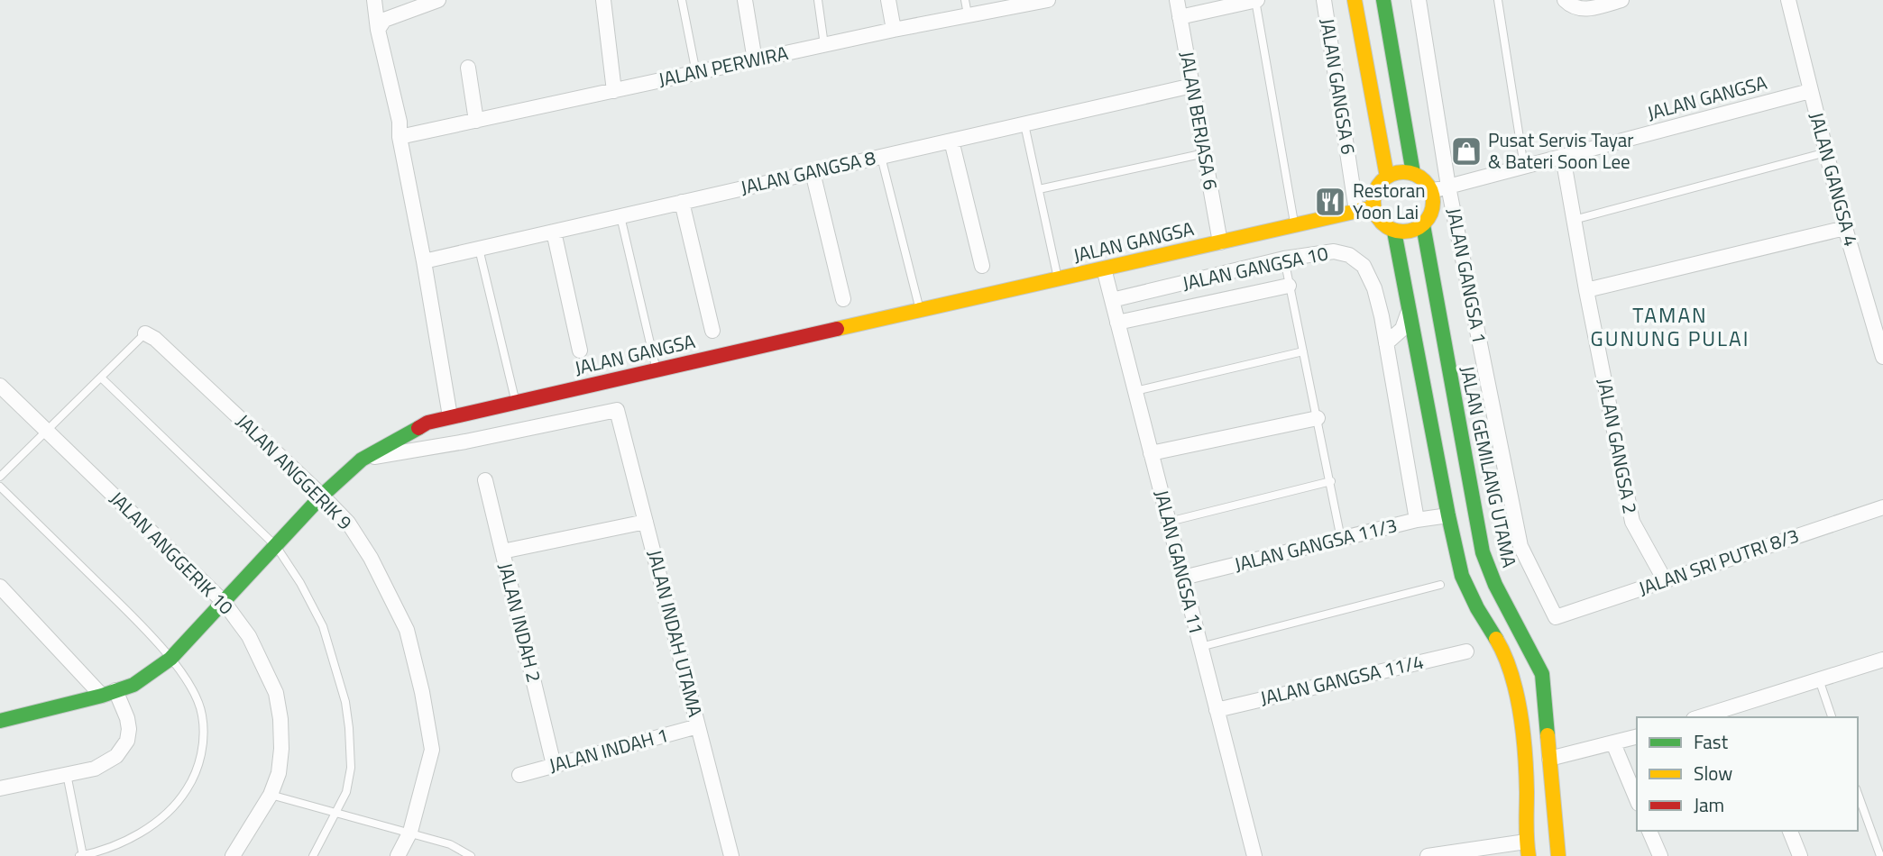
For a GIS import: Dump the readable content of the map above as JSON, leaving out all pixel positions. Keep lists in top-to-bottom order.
{
  "streets": {
    "main road": ["JALAN GANGSA", "JALAN GEMILANG UTAMA"],
    "street": [
      "JALAN PERWIRA",
      "JALAN GANGSA 6",
      "JALAN BERJASA 6",
      "JALAN GANGSA 8",
      "JALAN GANGSA 4",
      "JALAN GANGSA 10",
      "JALAN GANGSA 1",
      "JALAN GANGSA 2",
      "JALAN ANGGERIK 9",
      "JALAN GANGSA 11/3",
      "JALAN ANGGERIK 10",
      "JALAN GANGSA 11",
      "JALAN SRI PUTRI 8/3",
      "JALAN INDAH 2",
      "JALAN INDAH UTAMA",
      "JALAN GANGSA 11/4",
      "JALAN INDAH 1"
    ]
  },
  "crossings": [
    ["JALAN GANGSA 6", "JALAN GANGSA"],
    ["JALAN GANGSA", "JALAN BERJASA 6"],
    ["JALAN GANGSA", "JALAN GANGSA 4"],
    ["JALAN GANGSA", "JALAN GANGSA 1"],
    ["JALAN GANGSA", "JALAN GANGSA 2"],
    ["JALAN GANGSA", "JALAN GEMILANG UTAMA"],
    ["JALAN GANGSA", "JALAN ANGGERIK 9"],
    ["JALAN GANGSA", "JALAN ANGGERIK 10"],
    ["JALAN GANGSA", "JALAN GANGSA 11"],
    ["JALAN GANGSA", "JALAN INDAH UTAMA"],
    ["JALAN BERJASA 6", "JALAN GANGSA 8"],
    ["JALAN GANGSA 10", "JALAN GANGSA 11/3"],
    ["JALAN GANGSA 10", "JALAN GANGSA 11"],
    ["JALAN GANGSA 1", "JALAN SRI PUTRI 8/3"],
    ["JALAN GANGSA 2", "JALAN SRI PUTRI 8/3"],
    ["JALAN GANGSA 11/3", "JALAN GANGSA 11"],
    ["JALAN GANGSA 11", "JALAN GANGSA 11/4"],
    ["JALAN INDAH 2", "JALAN INDAH 1"],
    ["JALAN INDAH UTAMA", "JALAN INDAH 1"]
  ],
  "districts": ["TAMAN GUNUNG PULAI"],
  "places": {
    "shop": ["Pusat Servis Tayar & Bateri Soon Lee"],
    "restaurant": ["Restoran Yoon Lai"]
  },
  "legend": ["Fast", "Slow", "Jam"]
}
